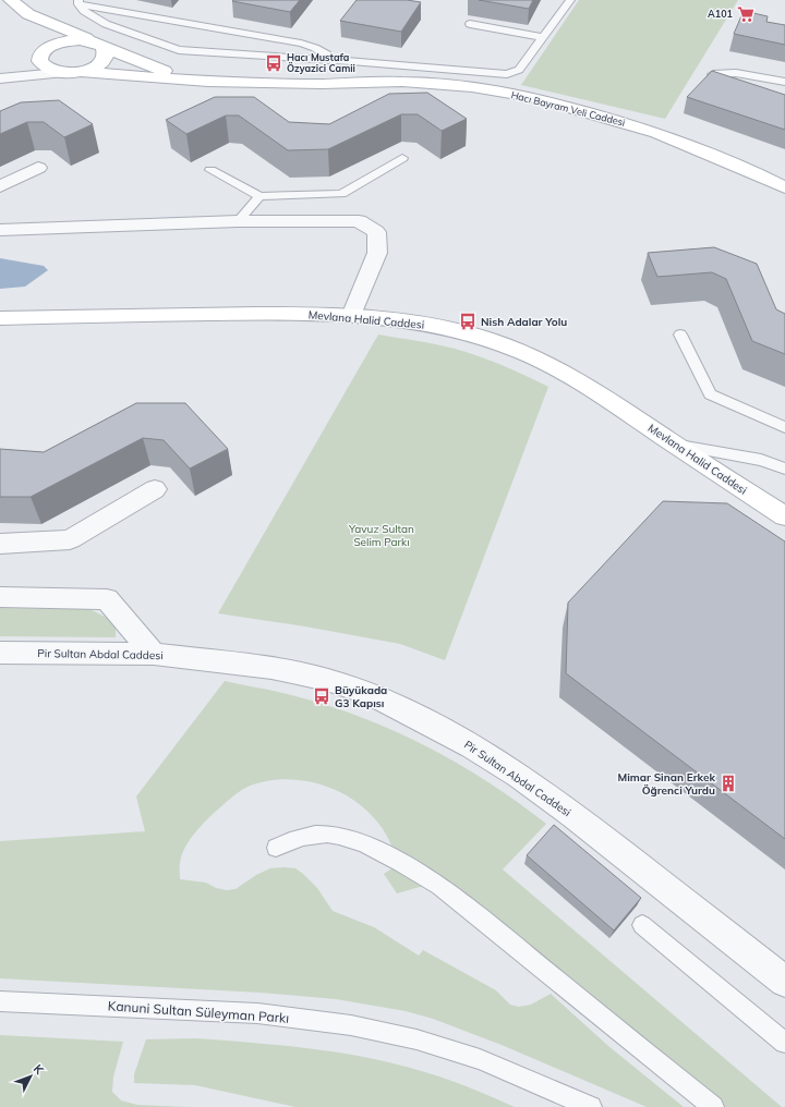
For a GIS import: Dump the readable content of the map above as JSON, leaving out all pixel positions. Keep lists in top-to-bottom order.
{
  "streets": {
    "street": ["Hacı Bayram Veli Caddesi", "Mevlana Halid Caddesi", "Pir Sultan Abdal Caddesi"],
    "lane": ["Kanuni Sultan Süleyman Parkı"]
  },
  "parks": ["Yavuz Sultan Selim Parkı"],
  "places": {
    "supermarket": ["A101"],
    "bus stop": ["Hacı Mustafa Özyazici Camii", "Nish Adalar Yolu", "Büyükada G3 Kapısı"],
    "building": ["Mimar Sinan Erkek Öğrenci Yurdu"]
  },
  "north": "top right"
}
